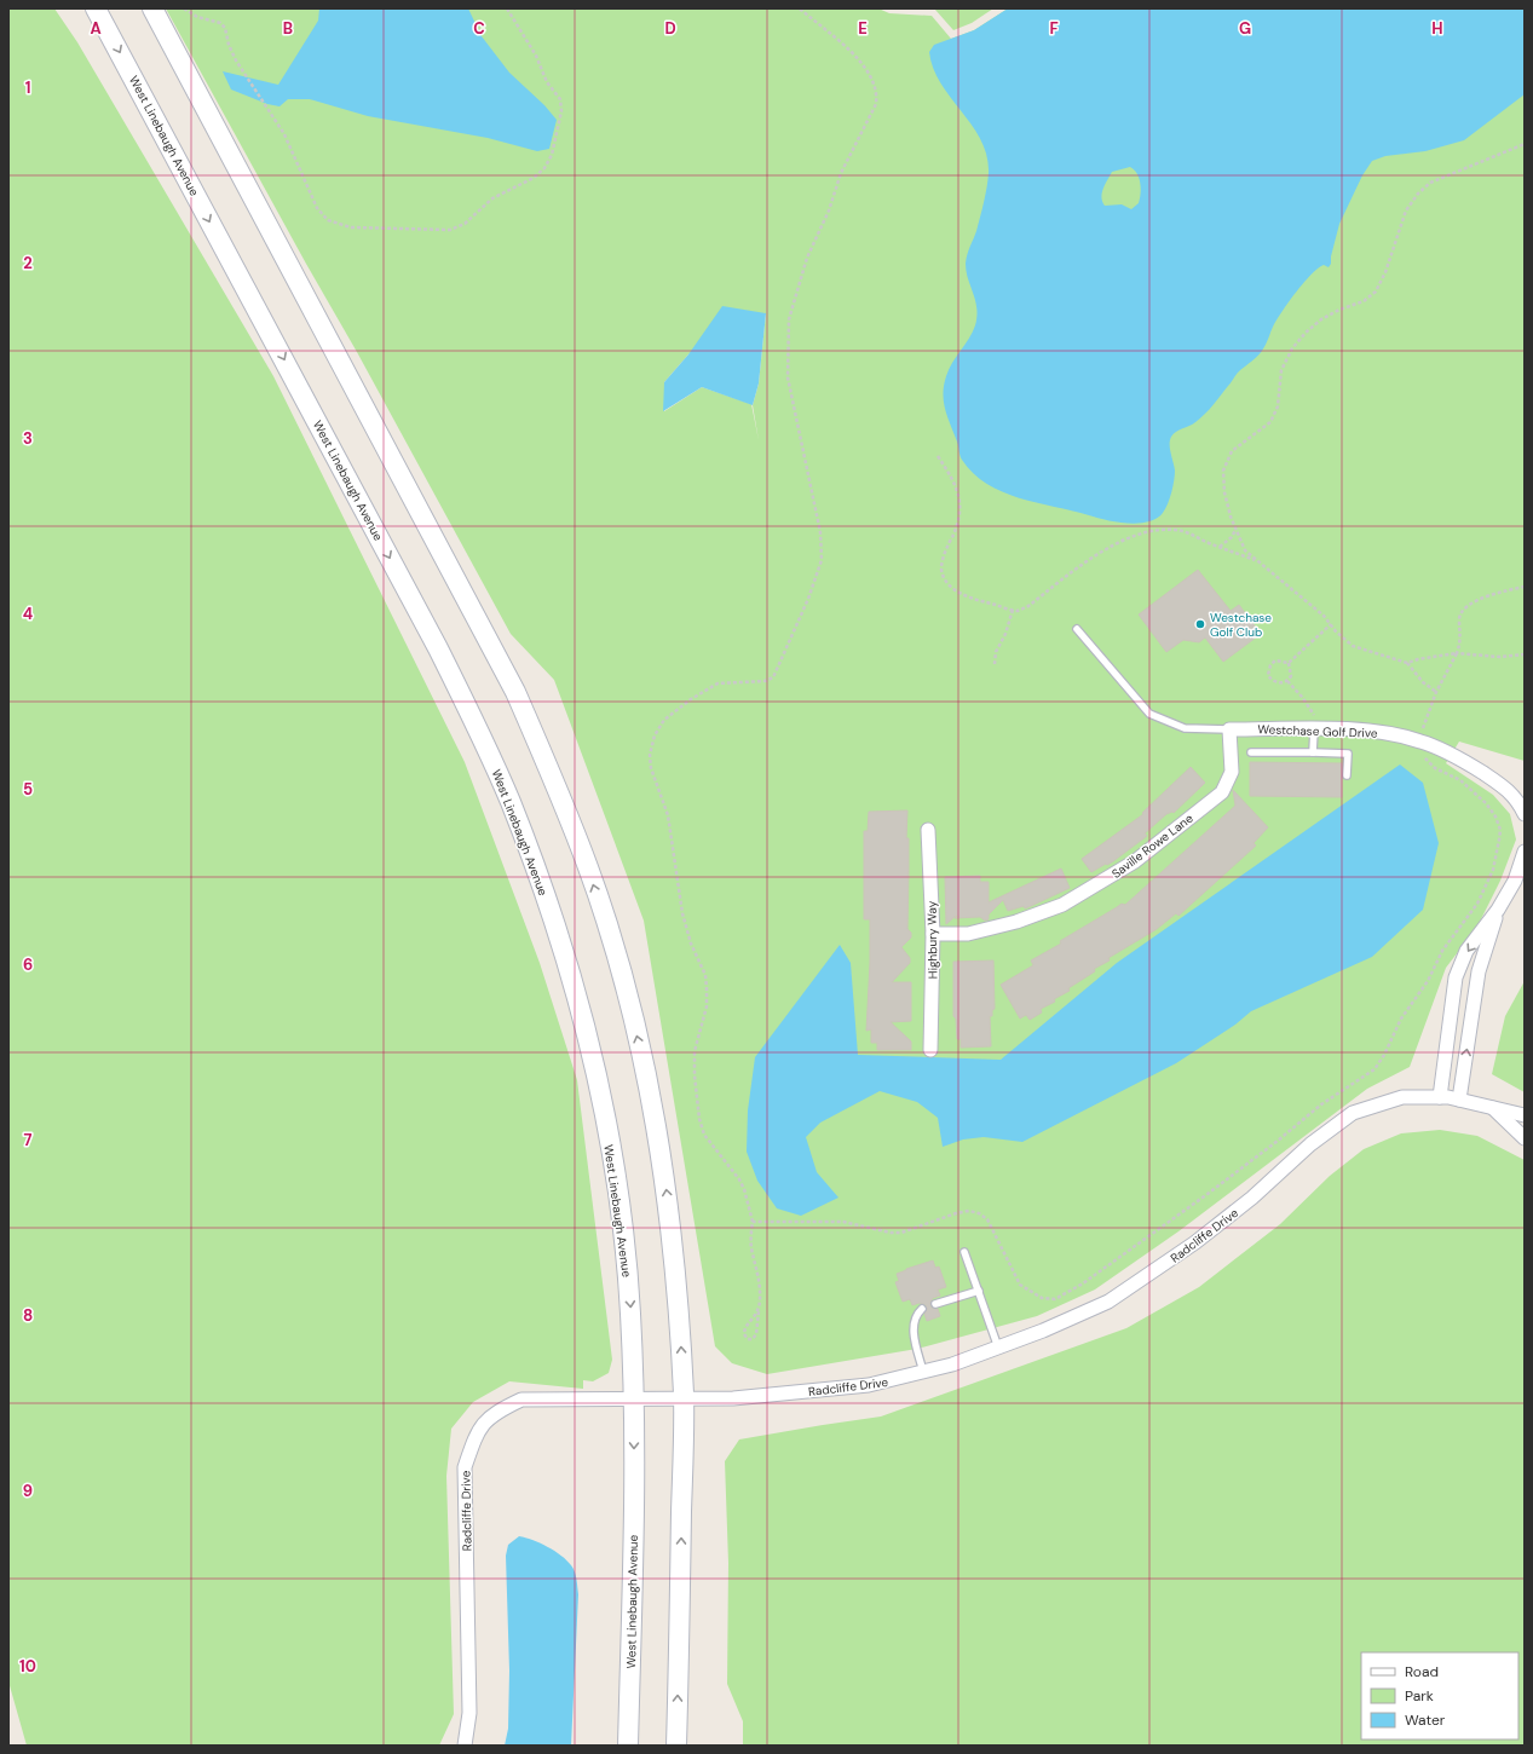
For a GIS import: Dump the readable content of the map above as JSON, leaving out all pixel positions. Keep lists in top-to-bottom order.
{
  "streets": {
    "main road": ["West Linebaugh Avenue"],
    "street": [
      "Westchase Golf Drive",
      "Saville Rowe Lane",
      "Highbury Way",
      "Radcliffe Drive"
    ]
  },
  "crossings": [
    ["West Linebaugh Avenue", "Radcliffe Drive"],
    ["Westchase Golf Drive", "Saville Rowe Lane"],
    ["Saville Rowe Lane", "Highbury Way"]
  ],
  "places": ["Westchase Golf Club"],
  "legend": ["Road", "Park", "Water"],
  "grid": {
    "columns": [
      "A",
      "B",
      "C",
      "D",
      "E",
      "F",
      "G",
      "H"
    ],
    "rows": [
      "1",
      "2",
      "3",
      "4",
      "5",
      "6",
      "7",
      "8",
      "9",
      "10"
    ]
  }
}
